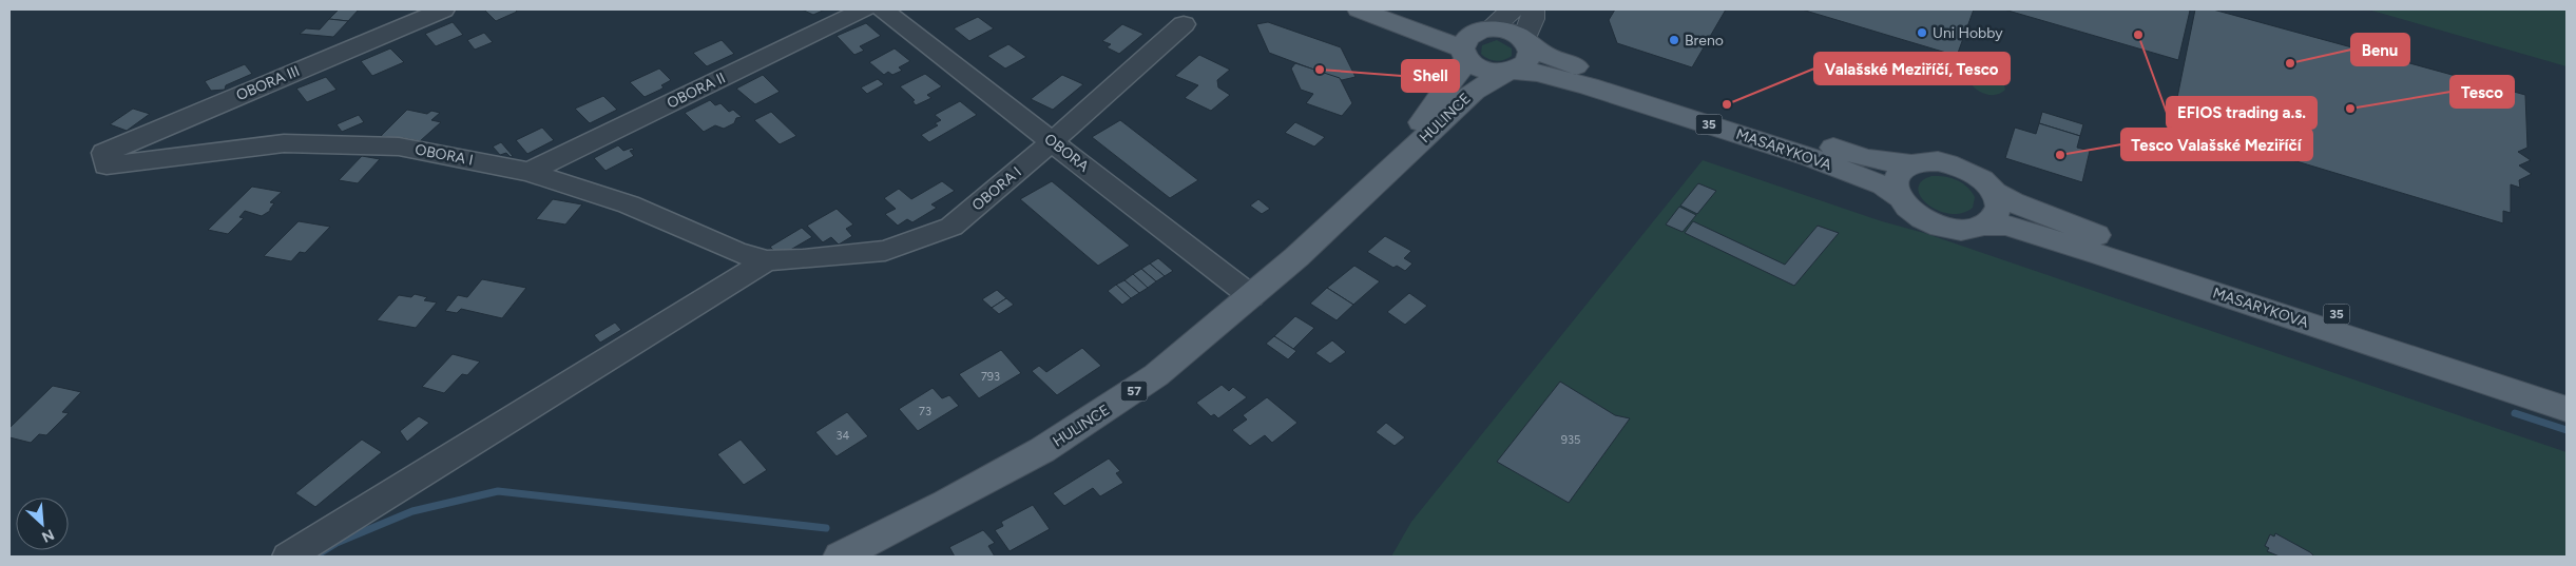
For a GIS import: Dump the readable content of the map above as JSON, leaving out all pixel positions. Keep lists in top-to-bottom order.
{
  "streets": {
    "main road": [
      "HULINCE",
      "35",
      "MASARYKOVA",
      "57"
    ],
    "street": [
      "OBORA III",
      "OBORA II",
      "OBORA",
      "OBORA I"
    ]
  },
  "crossings": [
    ["OBORA III", "OBORA I"],
    ["OBORA II", "OBORA I"],
    ["HULINCE", "35"],
    ["HULINCE", "MASARYKOVA"],
    ["HULINCE", "OBORA"],
    ["35", "MASARYKOVA"],
    ["OBORA", "OBORA I"]
  ],
  "places": [
    "Uni Hobby",
    "EFIOS trading a.s.",
    "Breno",
    "Benu",
    "Shell",
    "Valašské Meziříčí, Tesco",
    "Tesco",
    "Tesco Valašské Meziříčí"
  ],
  "house_numbers": [
    "793",
    "73",
    "34",
    "935"
  ],
  "north": "bottom right"
}
